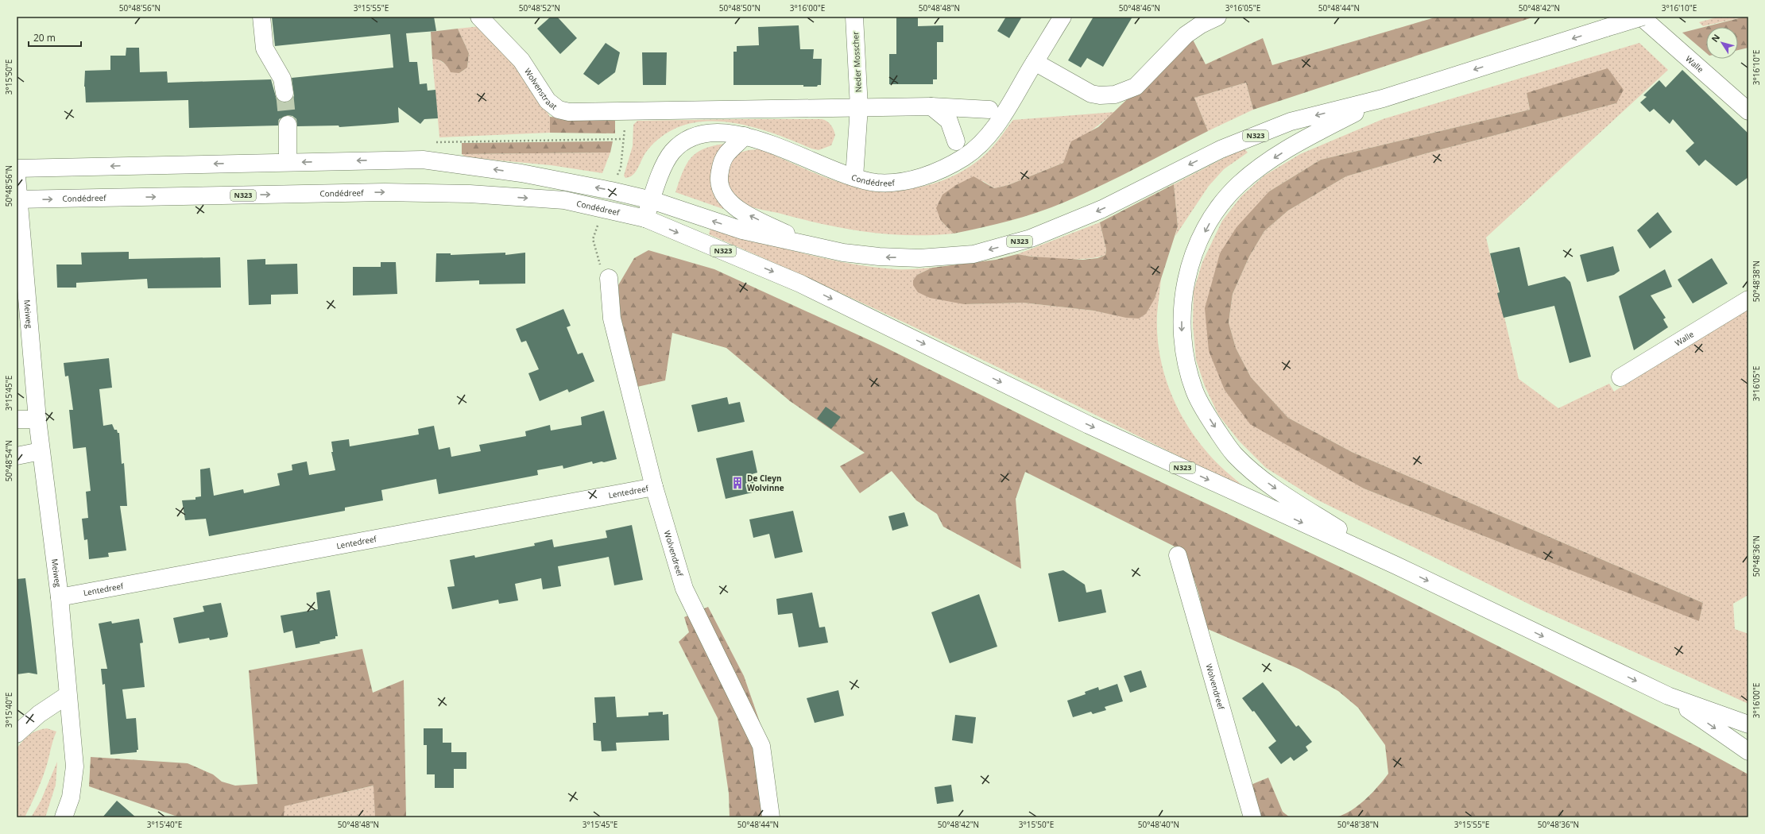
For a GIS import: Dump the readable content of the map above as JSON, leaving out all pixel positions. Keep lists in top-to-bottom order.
{
  "streets": {
    "main road": [
      "Neder Mosscher",
      "Walle",
      "Wolvenstraat",
      "N323",
      "Condédreef",
      "Meiweg",
      "Lentedreef",
      "Wolvendreef"
    ]
  },
  "crossings": [
    ["Neder Mosscher", "Wolvenstraat"],
    ["Neder Mosscher", "Condédreef"],
    ["N323", "Condédreef"],
    ["Condédreef", "Meiweg"],
    ["Meiweg", "Lentedreef"],
    ["Lentedreef", "Wolvendreef"]
  ],
  "places": {
    "building": ["De Cleyn Wolvinne"]
  },
  "scale_bar": "20 m",
  "north": "top left",
  "coordinates": [
    "50°48'56\"N",
    "3°15'55\"E",
    "50°48'52\"N",
    "50°48'50\"N",
    "3°16'00\"E",
    "50°48'48\"N",
    "50°48'46\"N",
    "3°16'05\"E",
    "50°48'44\"N",
    "50°48'42\"N",
    "3°16'10\"E",
    "3°15'50\"E",
    "50°48'38\"N",
    "3°15'45\"E",
    "50°48'54\"N",
    "50°48'36\"N",
    "3°15'40\"E",
    "50°48'40\"N"
  ]
}
